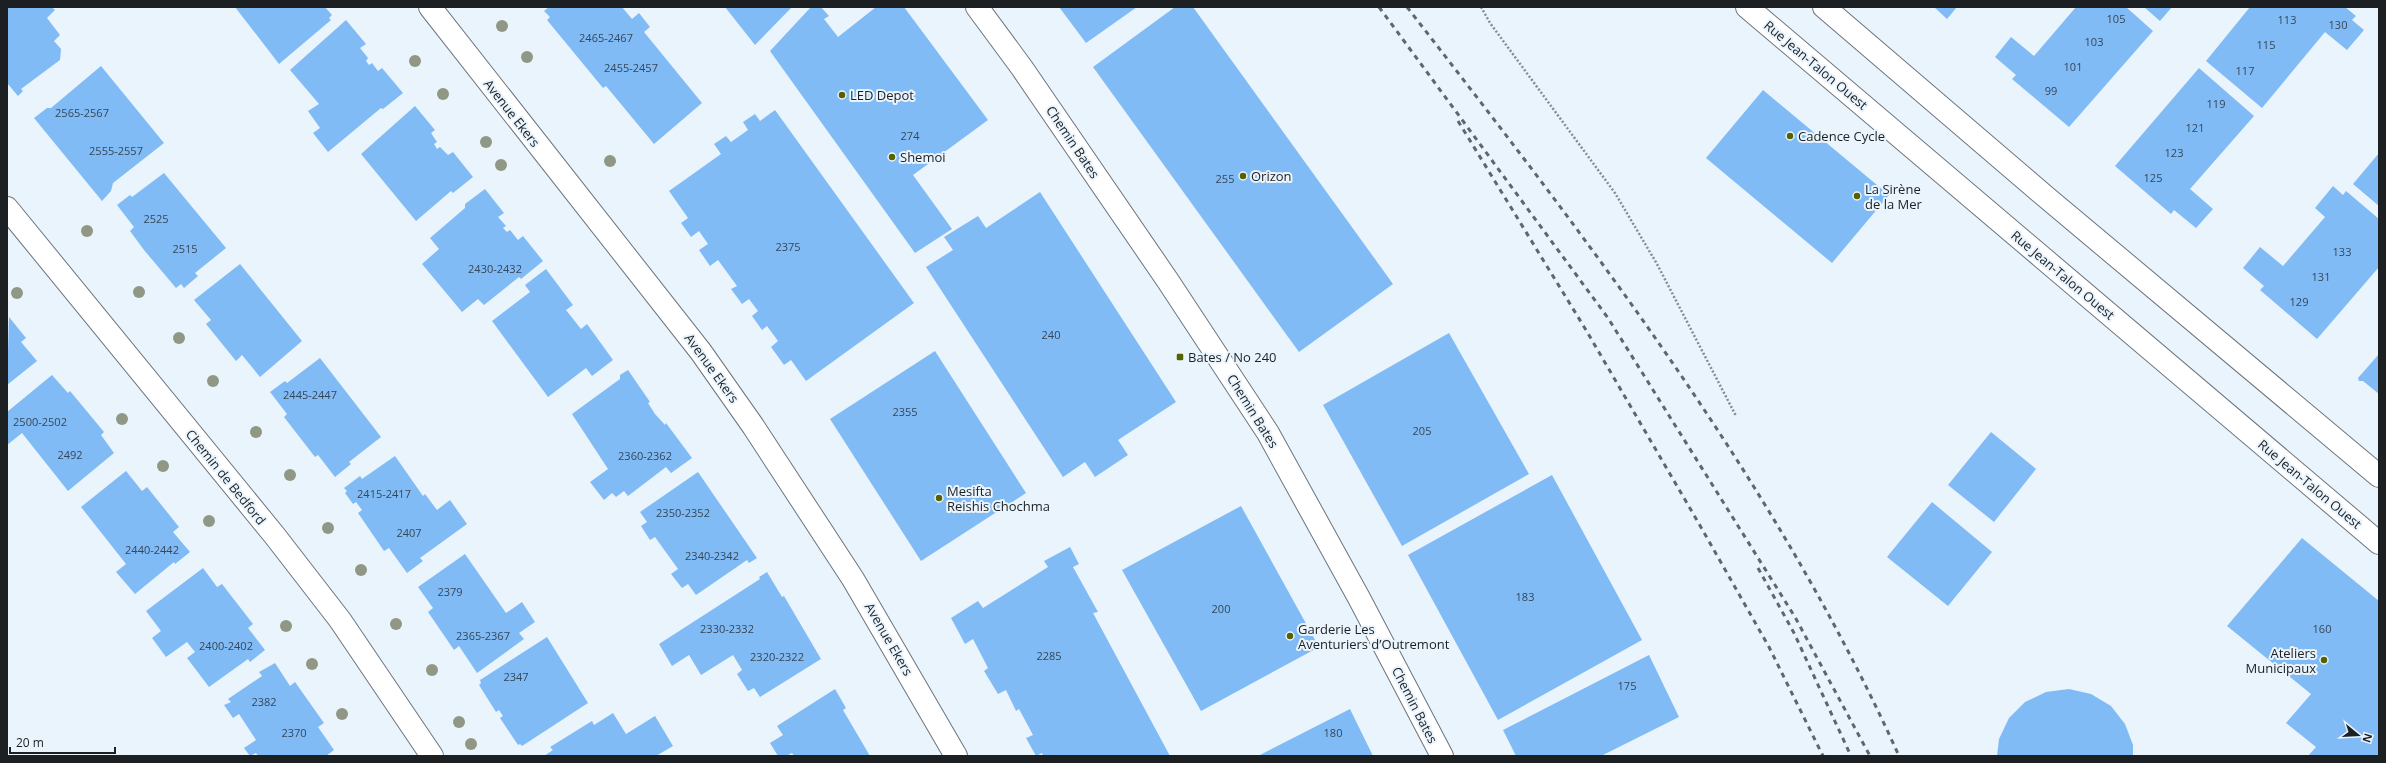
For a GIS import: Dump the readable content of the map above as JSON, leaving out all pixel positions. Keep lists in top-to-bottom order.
{
  "streets": {
    "street": [
      "Rue Jean-Talon Ouest",
      "Avenue Ekers",
      "Chemin Bates",
      "Chemin de Bedford"
    ]
  },
  "places": {
    "other": [
      "LED Depot",
      "Cadence Cycle",
      "Shemoi",
      "Orizon",
      "La Sirène de la Mer",
      "Mesifta Reishis Chochma",
      "Garderie Les Aventuriers d’Outremont",
      "Ateliers Municipaux"
    ],
    "transit": ["Bates / No 240"]
  },
  "house_numbers": [
    "105",
    "113",
    "130",
    "2465-2467",
    "103",
    "115",
    "101",
    "2455-2457",
    "117",
    "99",
    "119",
    "2565-2567",
    "121",
    "274",
    "2555-2557",
    "123",
    "125",
    "255",
    "2525",
    "2375",
    "2515",
    "133",
    "2430-2432",
    "131",
    "129",
    "240",
    "2445-2447",
    "2355",
    "2500-2502",
    "205",
    "2492",
    "2360-2362",
    "2415-2417",
    "2350-2352",
    "2407",
    "2440-2442",
    "2340-2342",
    "2379",
    "183",
    "200",
    "2330-2332",
    "160",
    "2365-2367",
    "2400-2402",
    "2285",
    "2320-2322",
    "2347",
    "175",
    "2382",
    "2370",
    "180"
  ],
  "scale_bar": "20 m",
  "north": "right"
}
